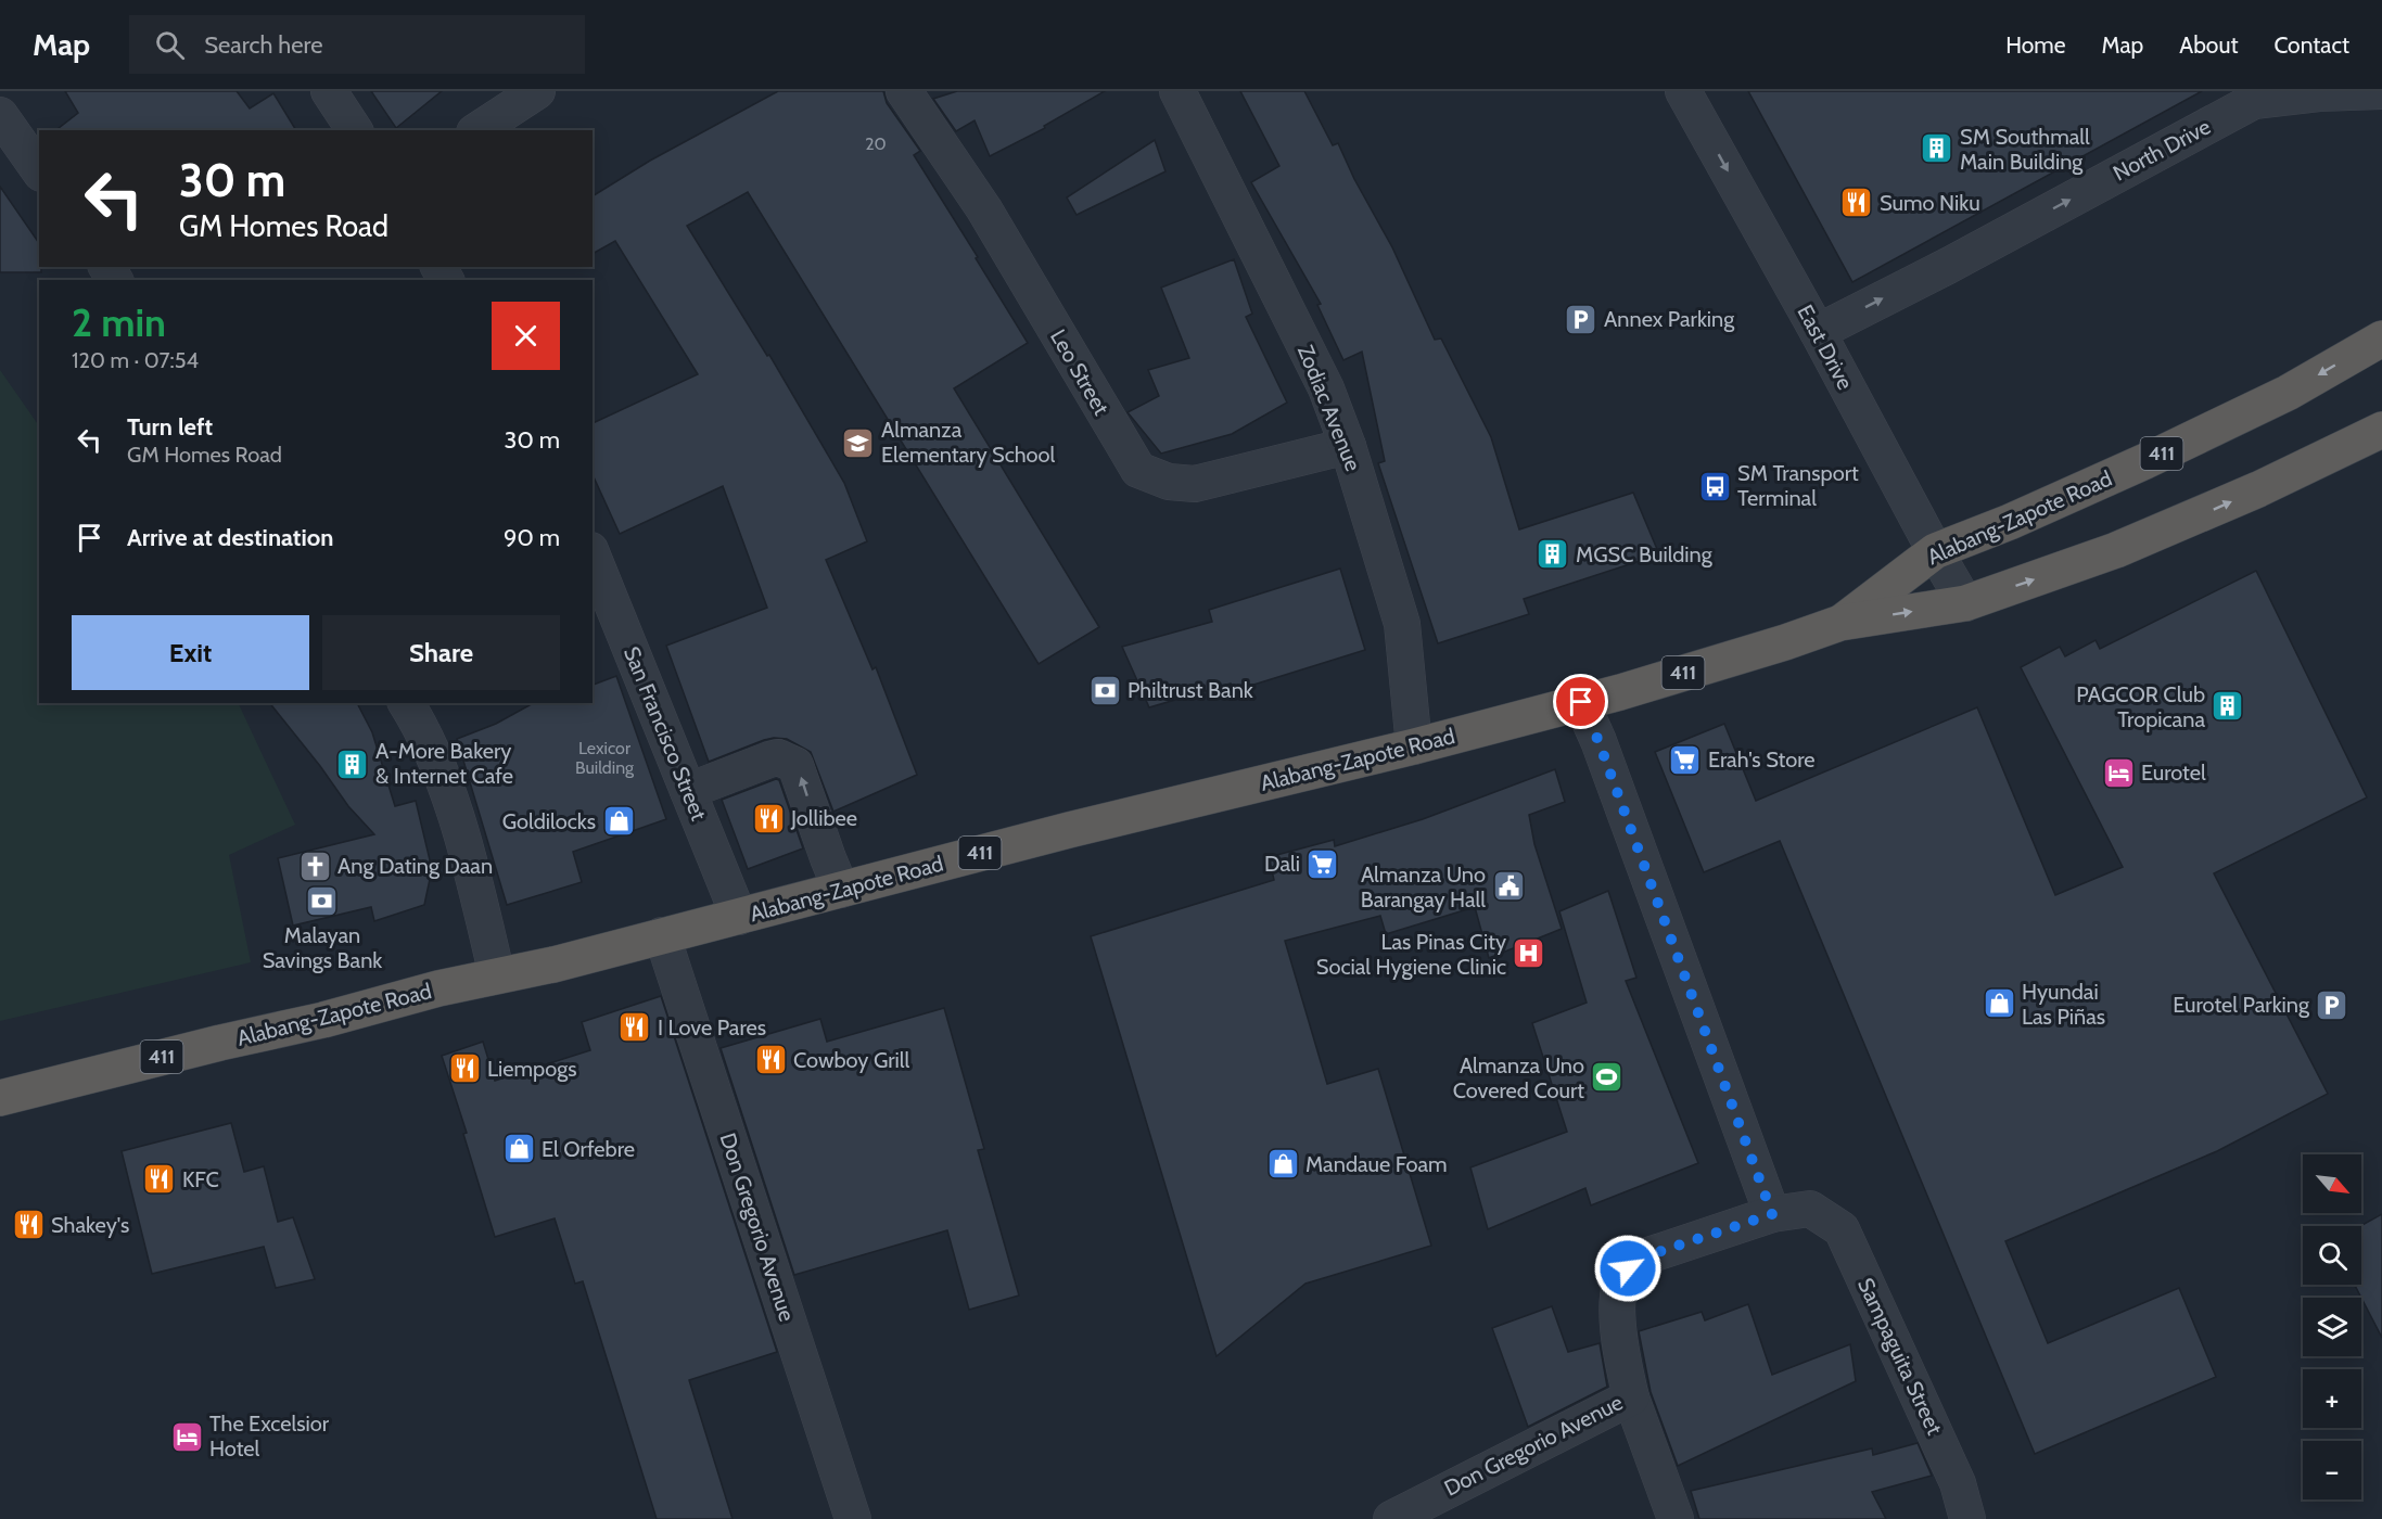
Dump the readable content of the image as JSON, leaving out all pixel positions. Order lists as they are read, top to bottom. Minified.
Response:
{"streets":{"highway":["411","Alabang-Zapote Road"],"street":["North Drive","East Drive","Leo Street","Zodiac Avenue","San Francisco Street","Don Gregorio Avenue","Sampaguita Street"]},"crossings":[["North Drive","East Drive"],["East Drive","Alabang-Zapote Road"],["Leo Street","Zodiac Avenue"],["Zodiac Avenue","Alabang-Zapote Road"],["Alabang-Zapote Road","San Francisco Street"],["Alabang-Zapote Road","Don Gregorio Avenue"],["Don Gregorio Avenue","Sampaguita Street"]],"one_way":["North Drive","East Drive"],"places":{"building":["SM Southmall Main Building","MGSC Building","PAGCOR Club Tropicana","A-More Bakery & Internet Cafe"],"restaurant":["Sumo Niku","Jollibee","I Love Pares","Cowboy Grill","Liempogs","KFC","Shakey's"],"parking":["Annex Parking","Eurotel Parking"],"school or university":["Almanza Elementary School"],"bus stop":["SM Transport Terminal"],"bank":["Philtrust Bank","Malayan Savings Bank"],"supermarket":["Erah's Store","Dali"],"hotel":["Eurotel","The Excelsior Hotel"],"shop":["Goldilocks","Hyundai Las Piñas","El Orfebre","Mandaue Foam"],"church":["Ang Dating Daan"],"public building":["Almanza Uno Barangay Hall"],"hospital":["Las Pinas City Social Hygiene Clinic"],"sports":["Almanza Uno Covered Court"]},"house_numbers":["20","Lexicor Building"],"north":"bottom right","page":{"header":"Map","search":"Search here","nav":["Home","Map","About","Contact"],"turn":["30 m","GM Homes Road"],"heading":["2 min","120 m · 07:54"],"list":[{"name":"Turn left","note":"GM Homes Road","value":"30 m"},{"name":"Arrive at destination","value":"90 m"}],"buttons":["Exit","Share"],"map_buttons":["+","−"]}}
